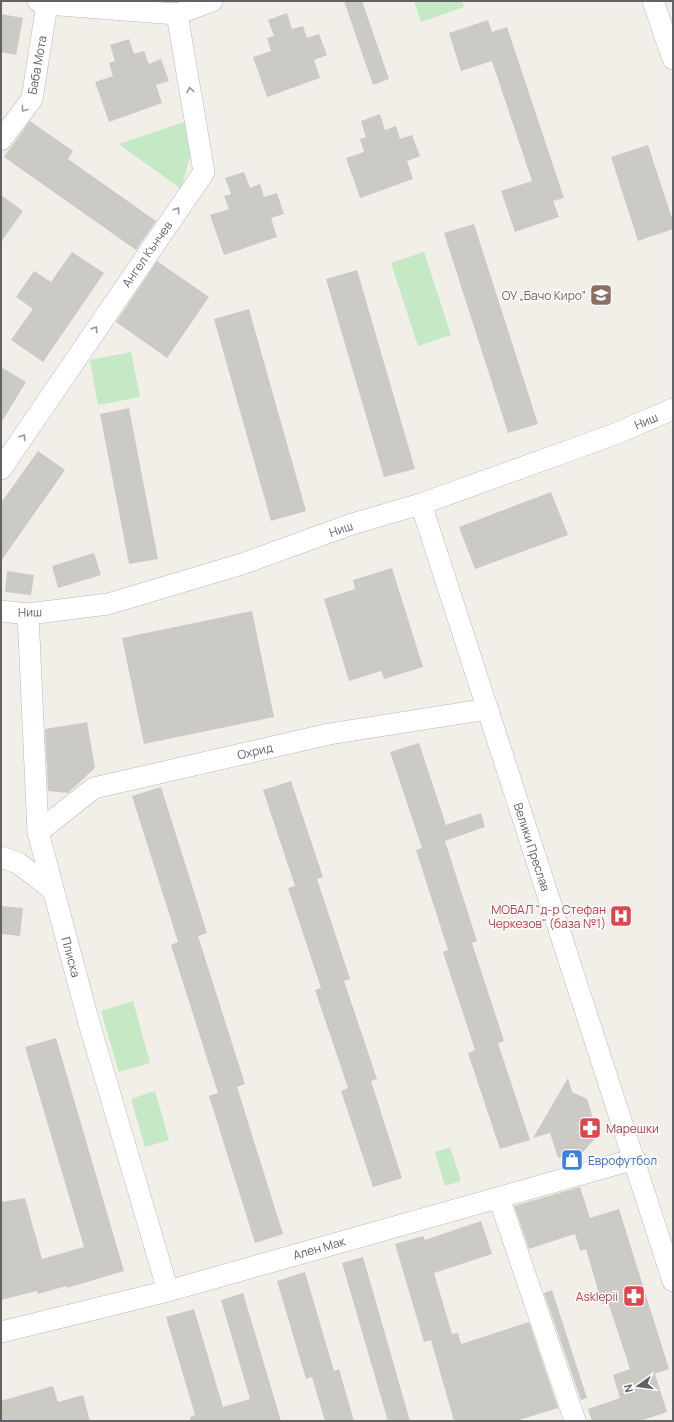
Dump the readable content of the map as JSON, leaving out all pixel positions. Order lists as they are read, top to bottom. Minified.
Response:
{"streets":{"street":["Баба Мота","Ангел Кънчев","Ниш","Охрид","Велики Преслав","Плиска","Ален Мак"]},"crossings":[["Ниш","Велики Преслав"],["Ниш","Плиска"],["Охрид","Велики Преслав"],["Охрид","Плиска"],["Велики Преслав","Ален Мак"],["Плиска","Ален Мак"]],"one_way":["Баба Мота","Ангел Кънчев"],"places":{"school or university":["ОУ „Бачо Киро”"],"hospital":["МОБАЛ \"д-р Стефан Черкезов\" (база №1)"],"pharmacy":["Марешки","Asklepii"],"shop":["Еврофутбол"]},"north":"left"}
